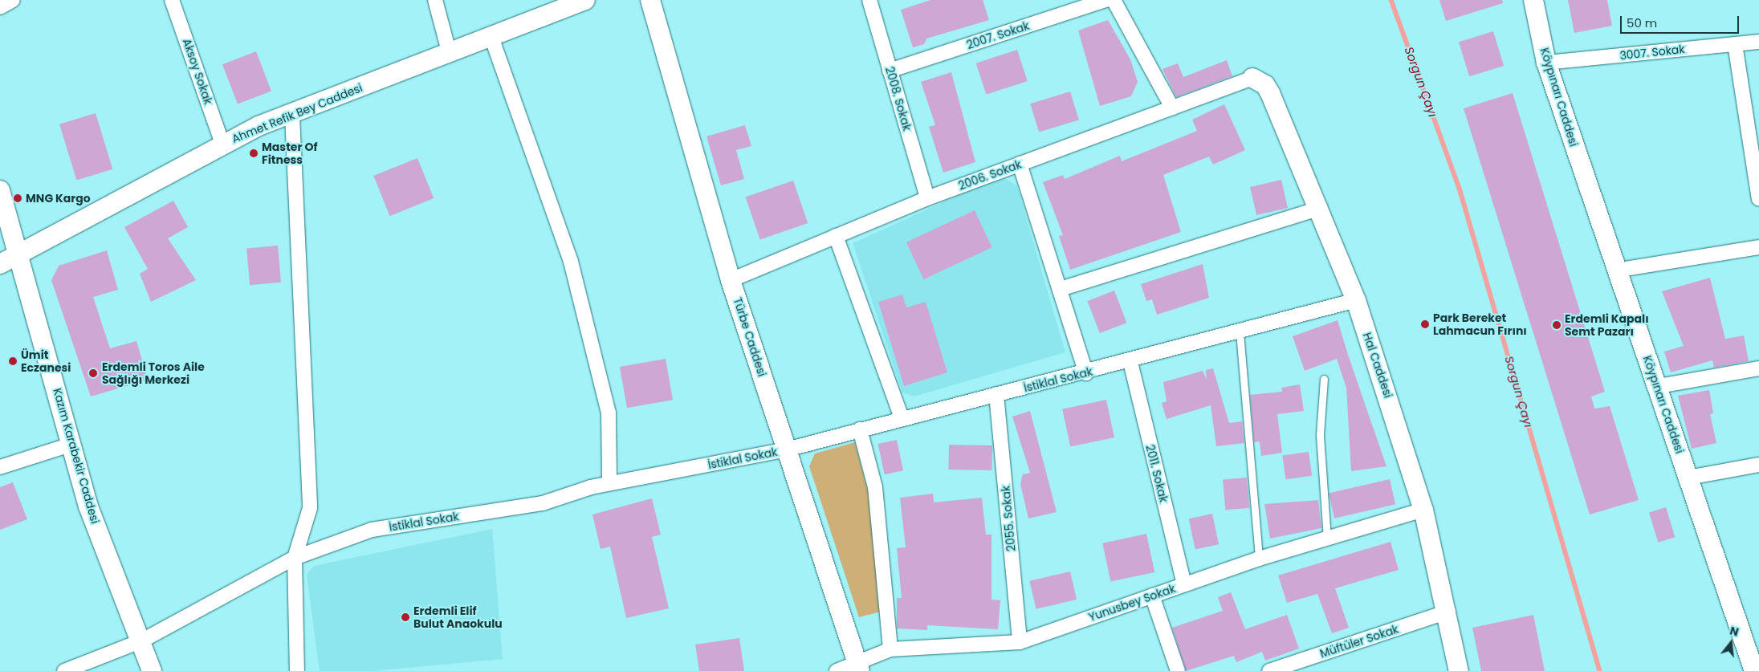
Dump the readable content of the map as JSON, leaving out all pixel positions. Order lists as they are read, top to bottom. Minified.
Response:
{"streets":{"street":["2007. Sokak","3007. Sokak","Aksoy Sokak","Köypınarı Caddesi","2008. Sokak","Ahmet Refik Bey Caddesi","2006. Sokak","Türbe Caddesi","Hal Caddesi","İstiklal Sokak","Kazım Karabekir Caddesi","2011. Sokak","2055. Sokak","Yunusbey Sokak","Müftüler Sokak"]},"crossings":[["2007. Sokak","2008. Sokak"],["3007. Sokak","Köypınarı Caddesi"],["Aksoy Sokak","Ahmet Refik Bey Caddesi"],["2008. Sokak","2006. Sokak"],["Ahmet Refik Bey Caddesi","Kazım Karabekir Caddesi"],["2006. Sokak","Türbe Caddesi"],["2006. Sokak","Hal Caddesi"],["Türbe Caddesi","İstiklal Sokak"],["Türbe Caddesi","Yunusbey Sokak"],["Hal Caddesi","İstiklal Sokak"],["Hal Caddesi","Yunusbey Sokak"],["Hal Caddesi","Müftüler Sokak"],["İstiklal Sokak","Kazım Karabekir Caddesi"],["İstiklal Sokak","2011. Sokak"],["İstiklal Sokak","2055. Sokak"],["2011. Sokak","Yunusbey Sokak"],["2055. Sokak","Yunusbey Sokak"]],"water":["Sorgun Çayı"],"places":["Master Of Fitness","MNG Kargo","Park Bereket Lahmacun Fırını","Erdemli Kapalı Semt Pazarı","Ümit Eczanesi","Erdemli Toros Aile Sağlığı Merkezi","Erdemli Elif Bulut Anaokulu"],"scale_bar":"50 m","north":"top"}
